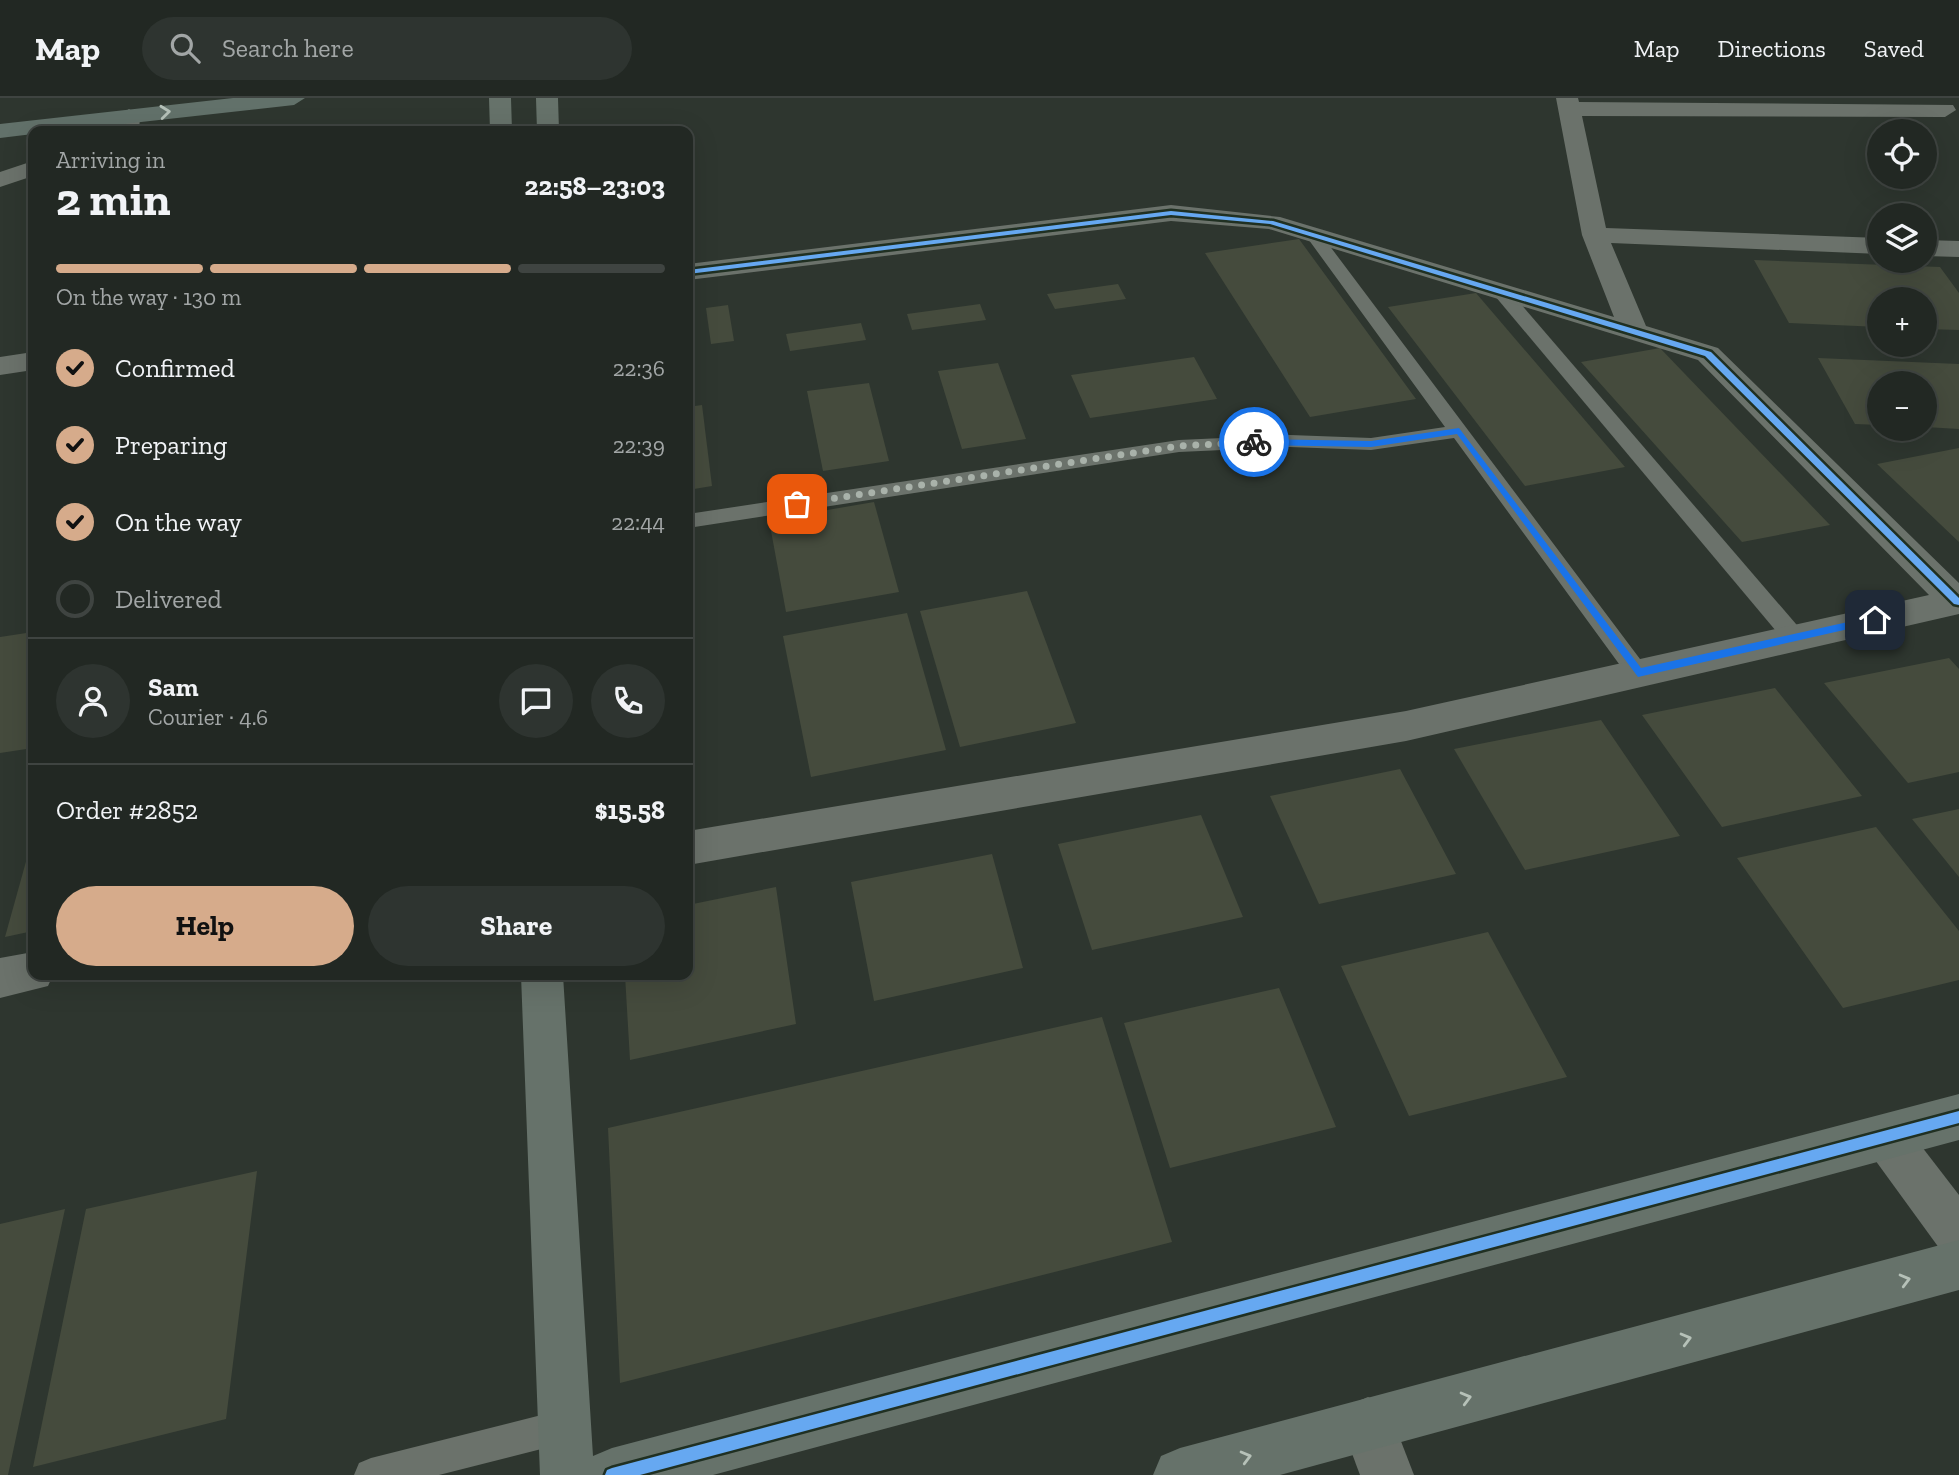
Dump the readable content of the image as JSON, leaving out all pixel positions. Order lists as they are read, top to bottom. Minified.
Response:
{"page":{"header":"Map","search":"Search here","nav":["Map","Directions","Saved"],"map_buttons":["+","−"],"heading":["2 min","Arriving in","22:58–23:03"],"panel":["Sam","Courier · 4.6","Order #2852","$15.58"],"bar":"On the way · 130 m","list":[["Confirmed","22:36"],["Preparing","22:39"],["On the way","22:44"],"Delivered"],"buttons":["Help","Share"]}}
